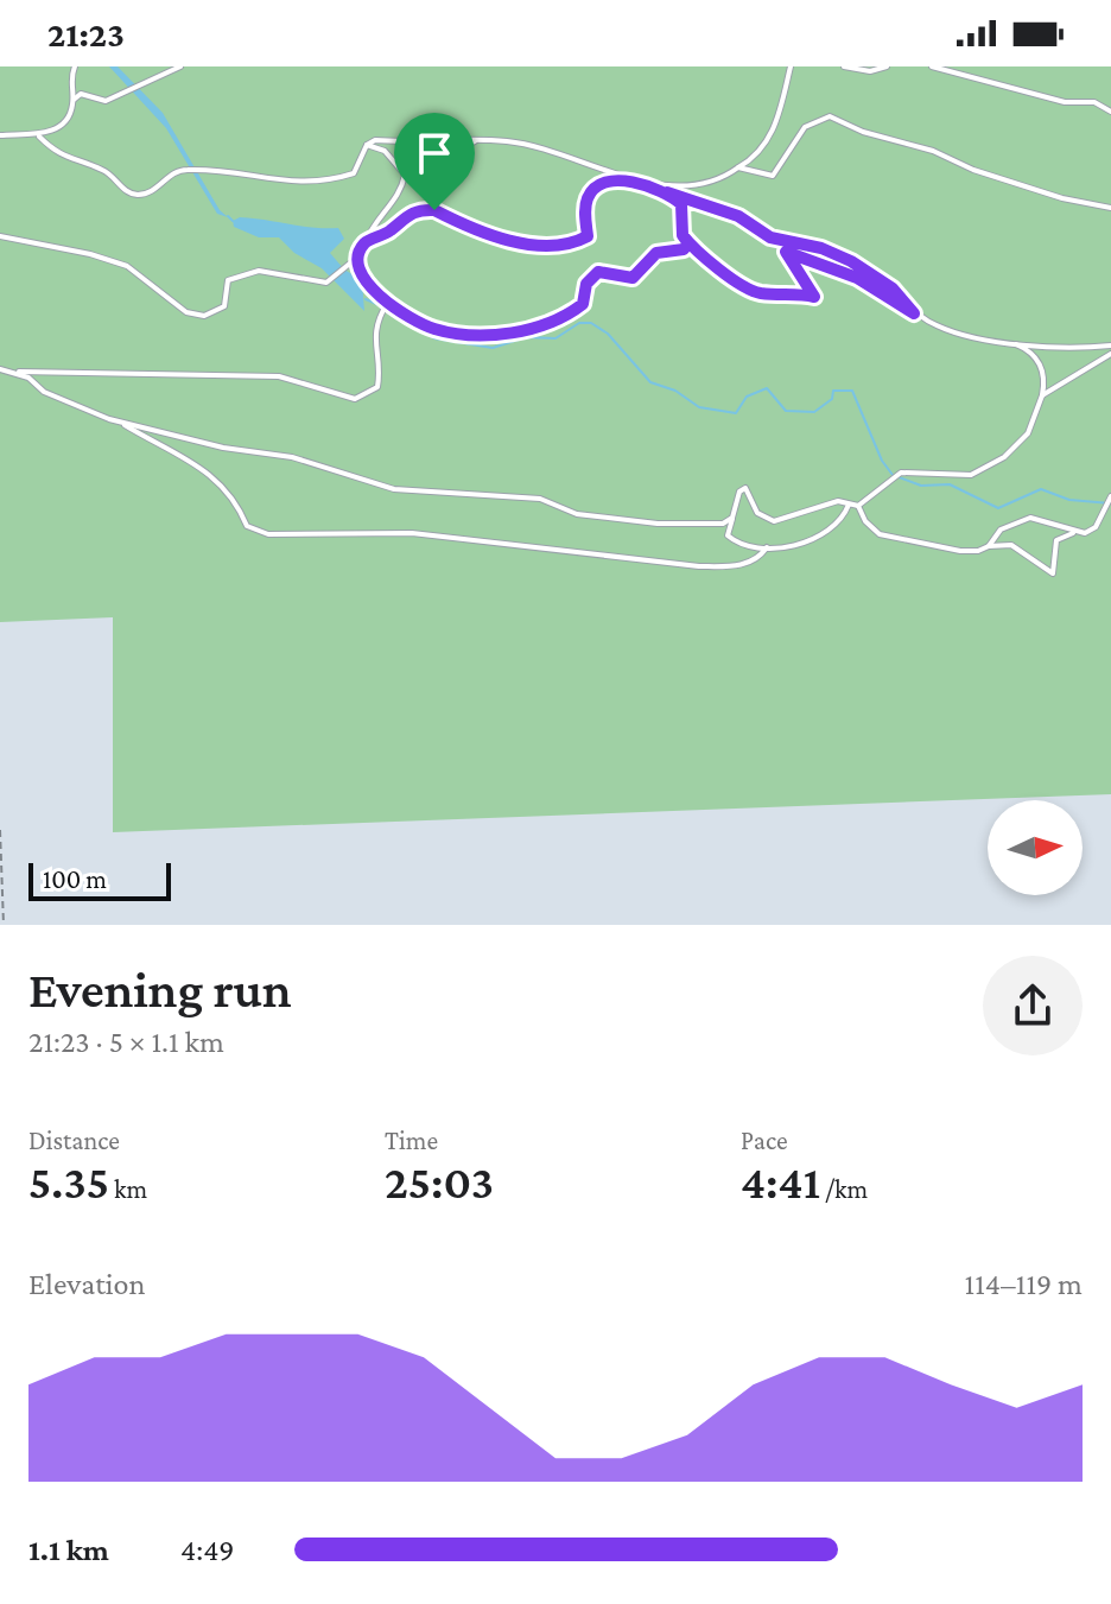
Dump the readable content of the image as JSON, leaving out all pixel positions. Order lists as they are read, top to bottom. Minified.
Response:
{"scale_bar":"100 m","north":"right","page":{"status":"21:23","scale":"100 m","heading":["Evening run","21:23 · 5 × 1.1 km"],"stats":[["Distance","5.35 km"],["Time","25:03"],["Pace","4:41 /km"]],"chart":["Elevation","114–119 m"],"list":[{"name":"1.1 km","note":"4:49"}]}}
